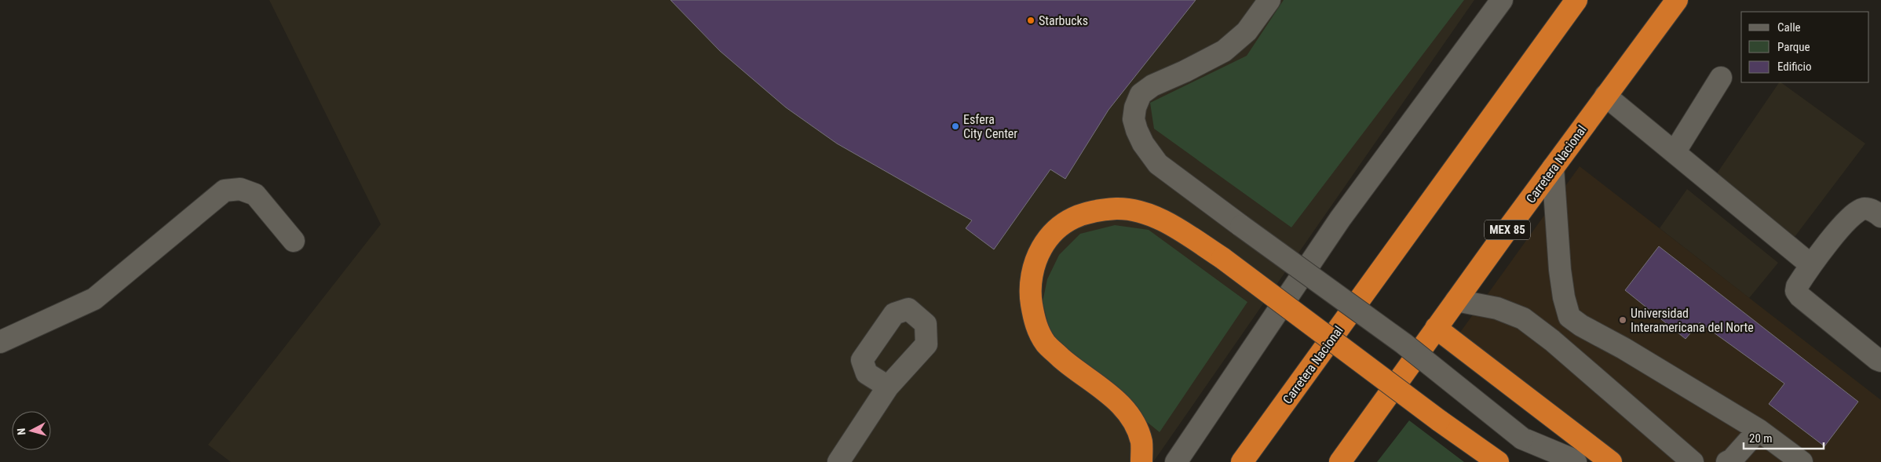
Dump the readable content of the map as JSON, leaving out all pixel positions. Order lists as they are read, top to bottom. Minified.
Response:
{"streets":{"highway":["Carretera Nacional","MEX 85"]},"places":["Starbucks","Esfera City Center","Universidad Interamericana del Norte"],"legend":["Calle","Parque","Edificio"],"scale_bar":"20 m","north":"left"}
